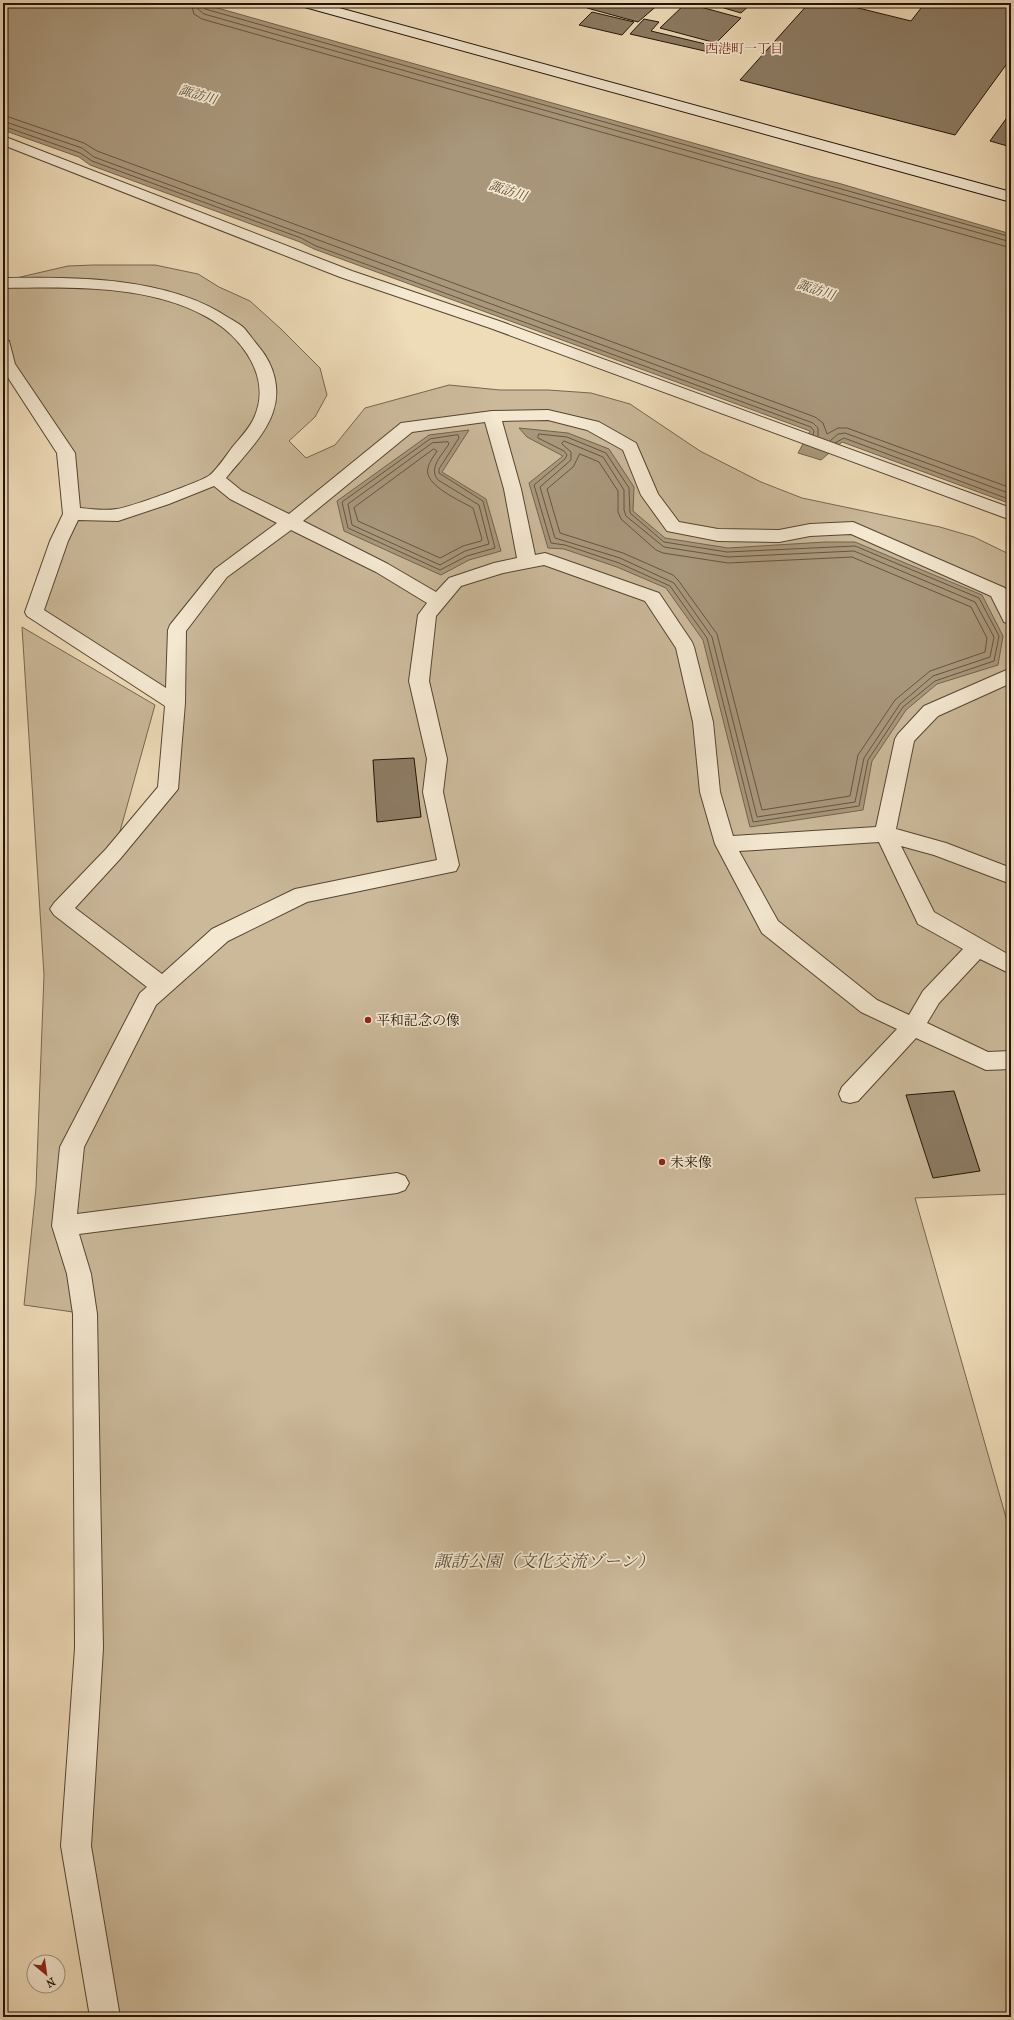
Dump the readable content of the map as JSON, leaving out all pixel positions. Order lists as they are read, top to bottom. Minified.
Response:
{"districts":["西港町一丁目"],"water":["諏訪川"],"parks":["諏訪公園（文化交流ゾーン）"],"places":["平和記念の像","未来像"],"north":"bottom right"}
